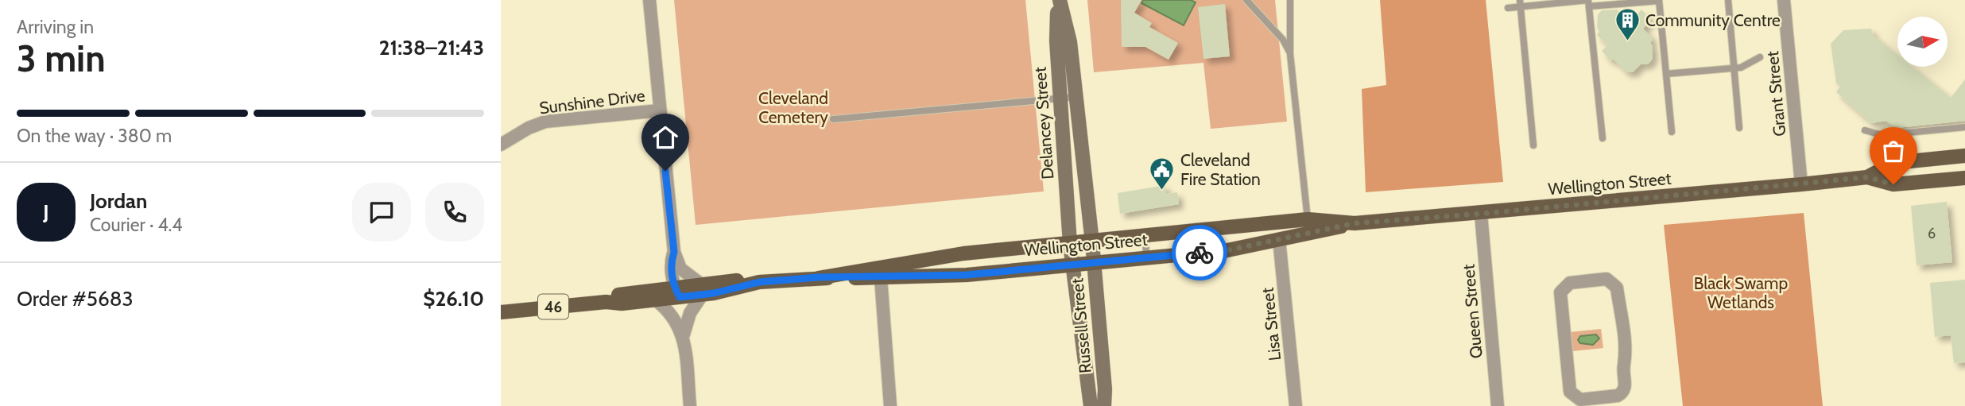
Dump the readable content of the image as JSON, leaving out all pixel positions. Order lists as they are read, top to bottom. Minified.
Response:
{"streets":{"main road":["Delancey Street","Wellington Street","46","Russell Street"],"street":["Grant Street","Sunshine Drive","Queen Street","Lisa Street"]},"crossings":[["Grant Street","Wellington Street"],["Delancey Street","Wellington Street"],["Delancey Street","Russell Street"],["Wellington Street","Queen Street"],["Wellington Street","Lisa Street"],["Wellington Street","Russell Street"]],"parks":["Cleveland Cemetery","Black Swamp Wetlands"],"places":{"building":["Community Centre"],"public building":["Cleveland Fire Station"]},"house_numbers":["6"],"north":"right","page":{"heading":["3 min","Arriving in","21:38–21:43"],"panel":["Jordan","Courier · 4.4","Order #5683","$26.10"],"bar":"On the way · 380 m","round":"J"}}
